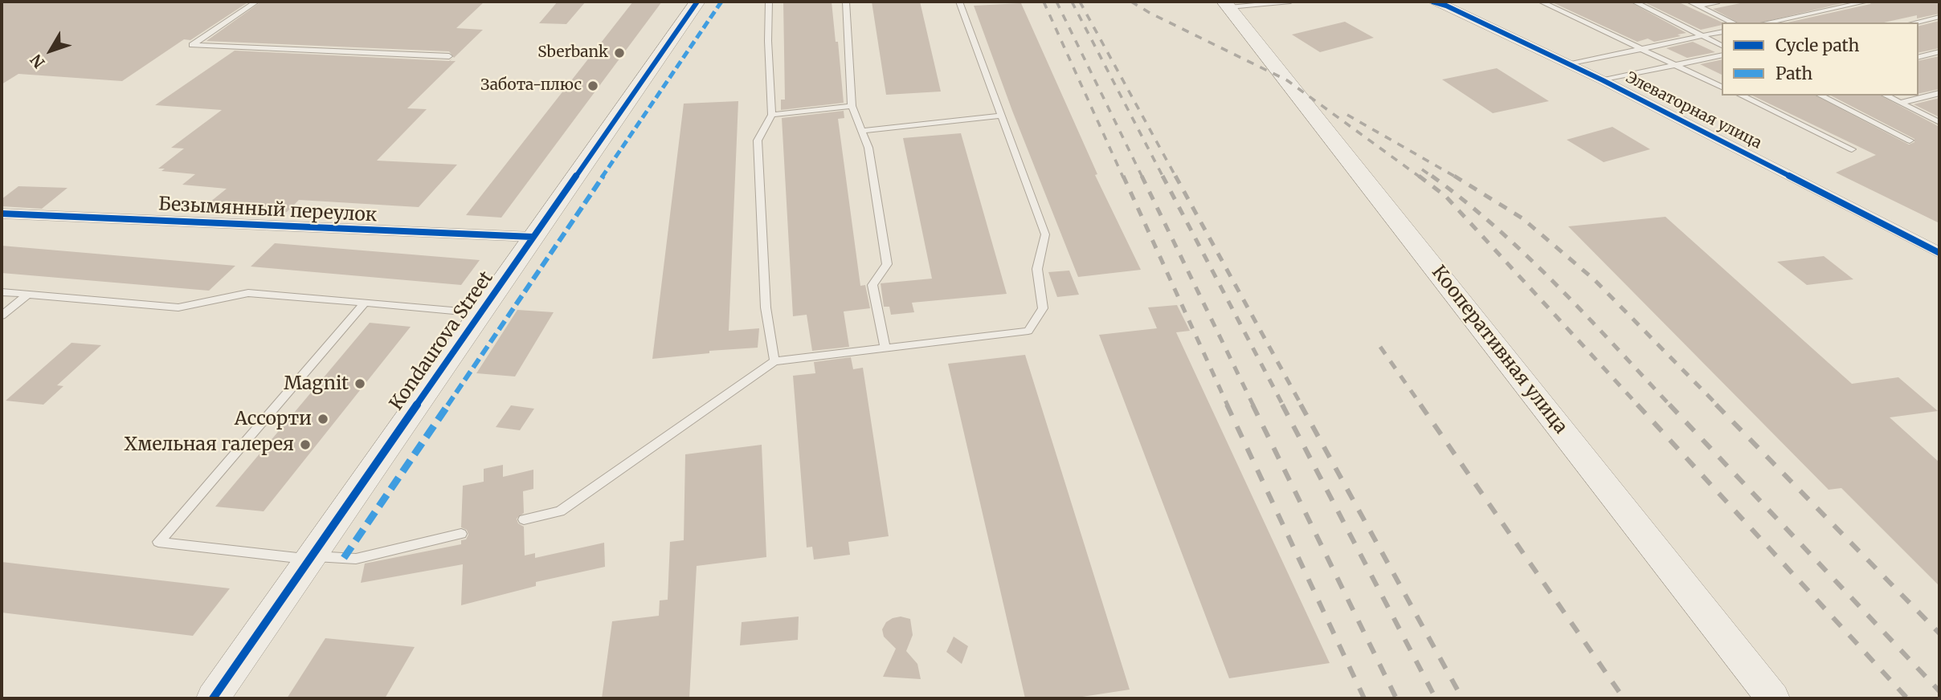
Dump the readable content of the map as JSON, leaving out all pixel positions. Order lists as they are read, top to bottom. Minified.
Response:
{"streets":{"street":["Элеваторная улица","Безымянный переулок","Kondaurova Street","Кооперативная улица"]},"crossings":[["Безымянный переулок","Kondaurova Street"]],"places":["Sberbank","Забота-плюс","Magnit","Ассорти","Хмельная галерея"],"legend":["Cycle path","Path"],"north":"bottom left"}
